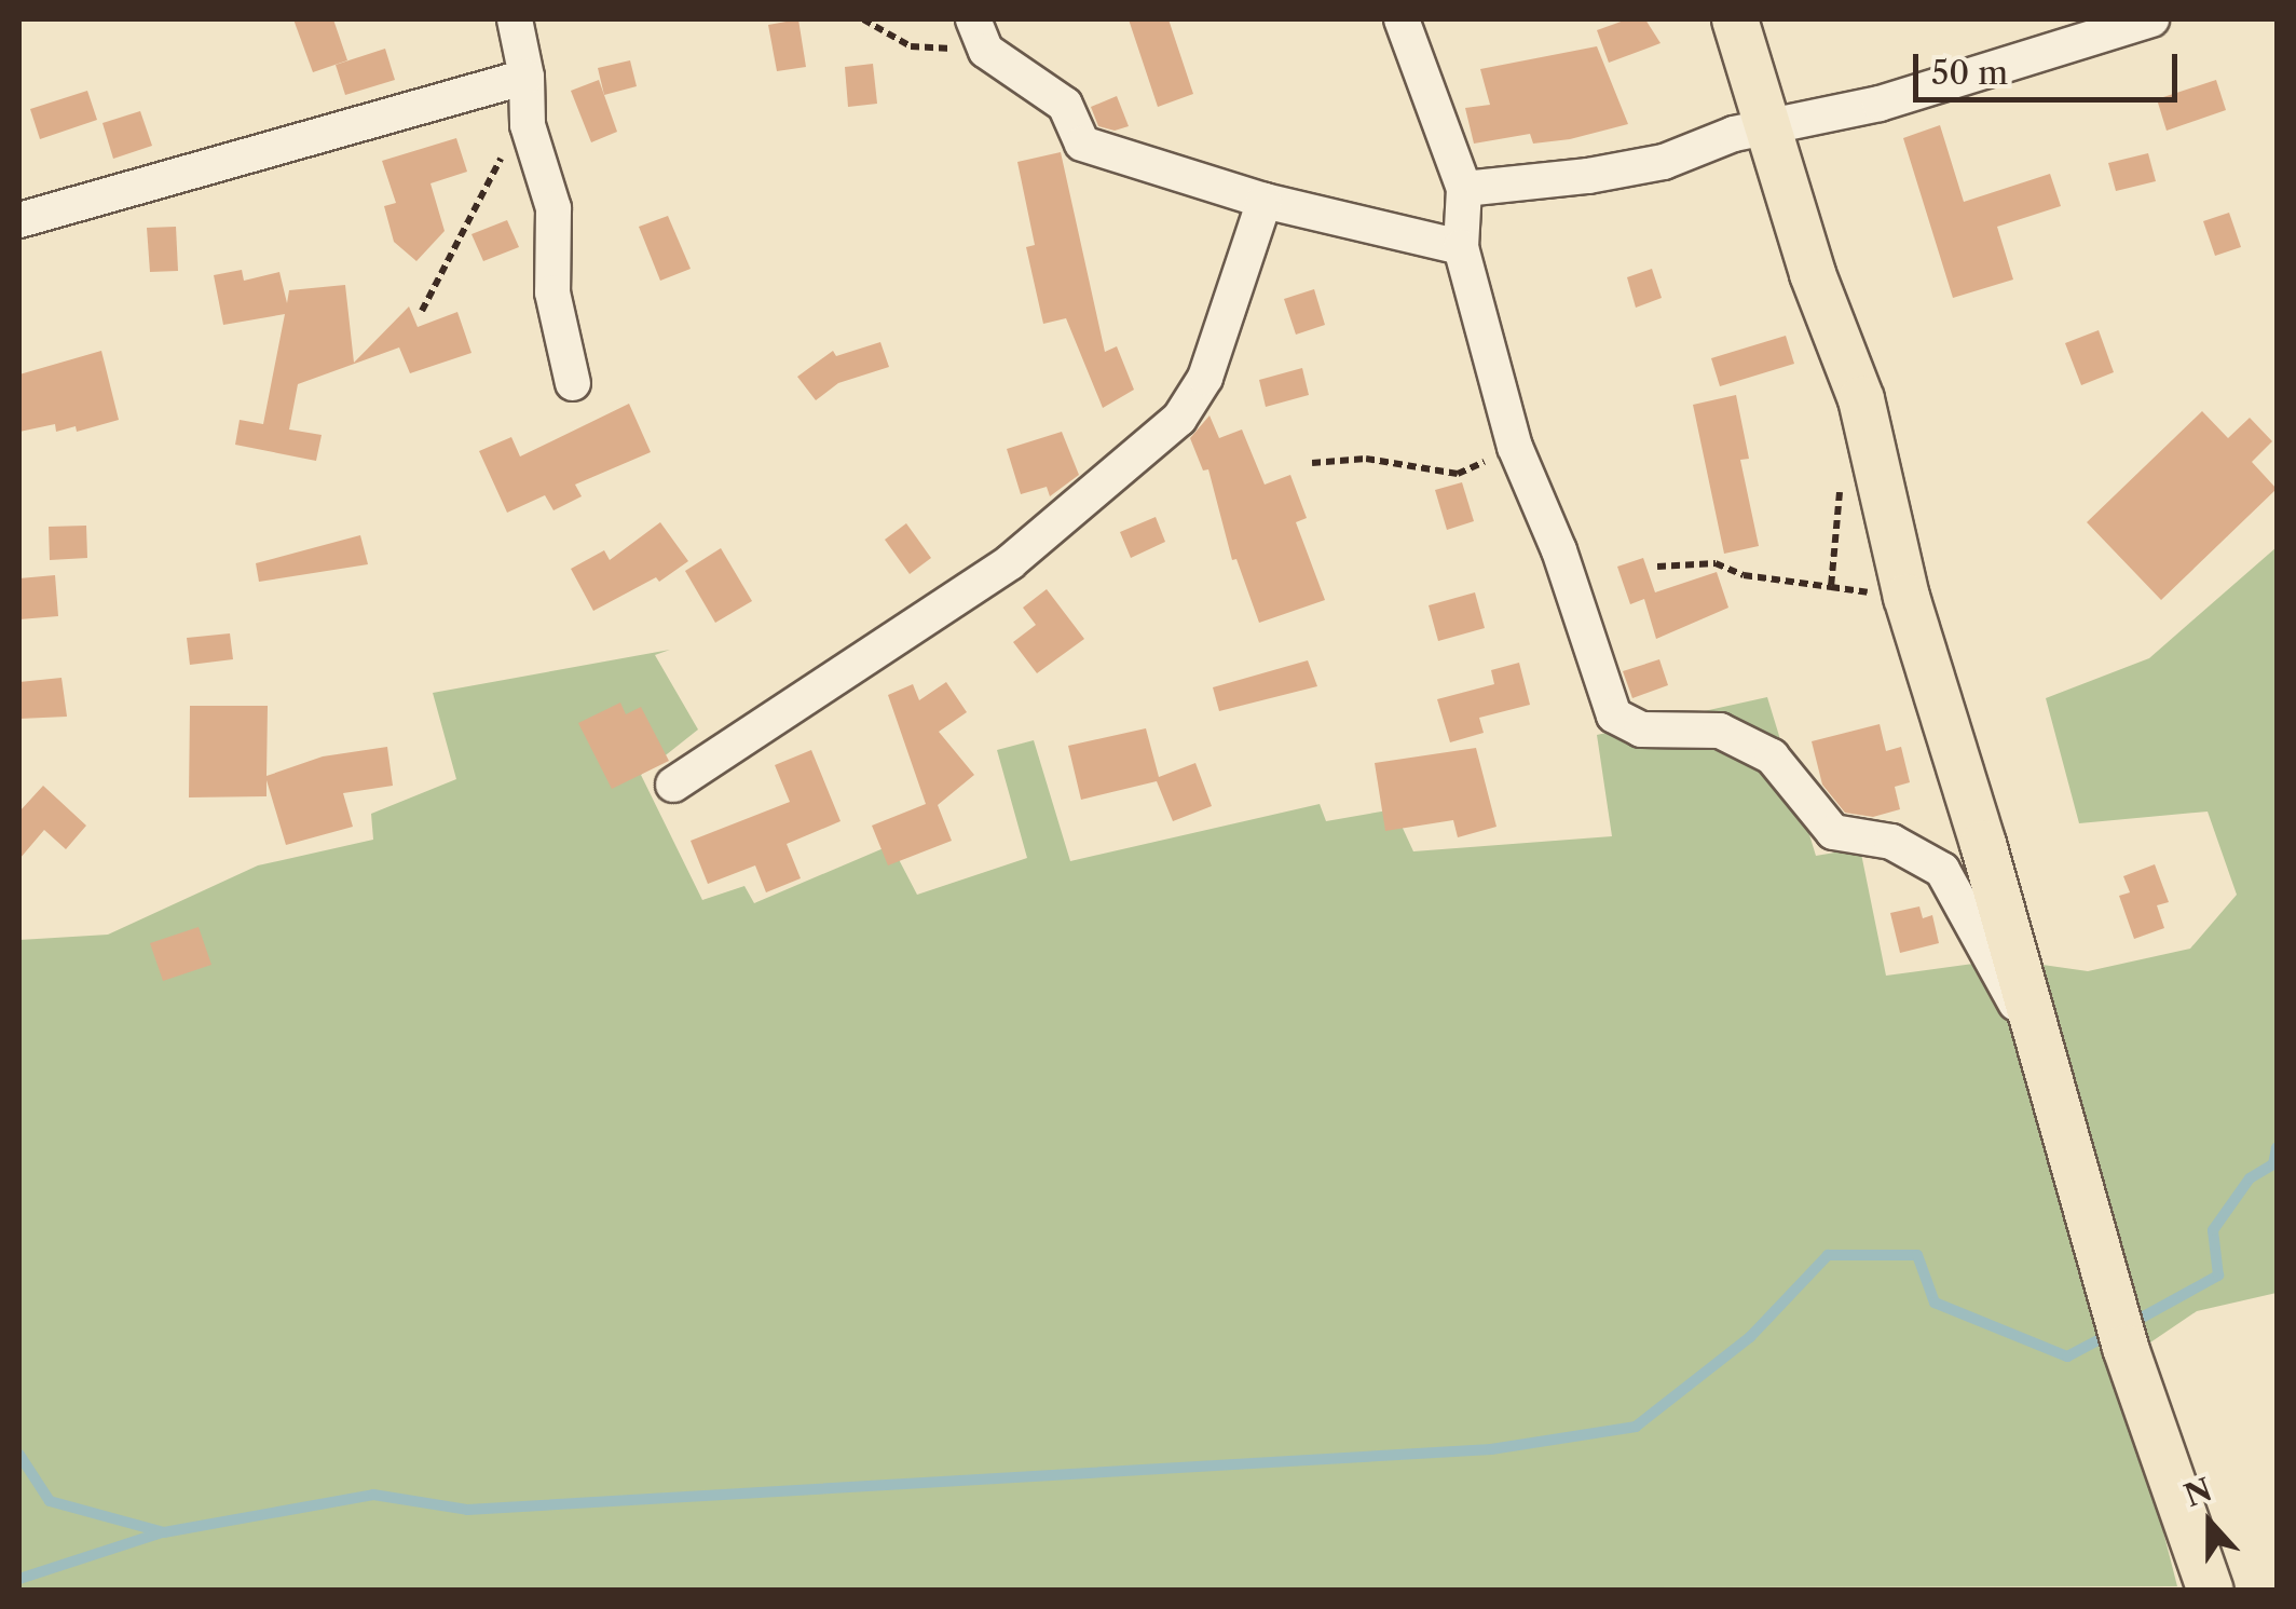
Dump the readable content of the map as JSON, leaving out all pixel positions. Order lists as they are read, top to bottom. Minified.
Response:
{"scale_bar":"50 m","north":"top"}
